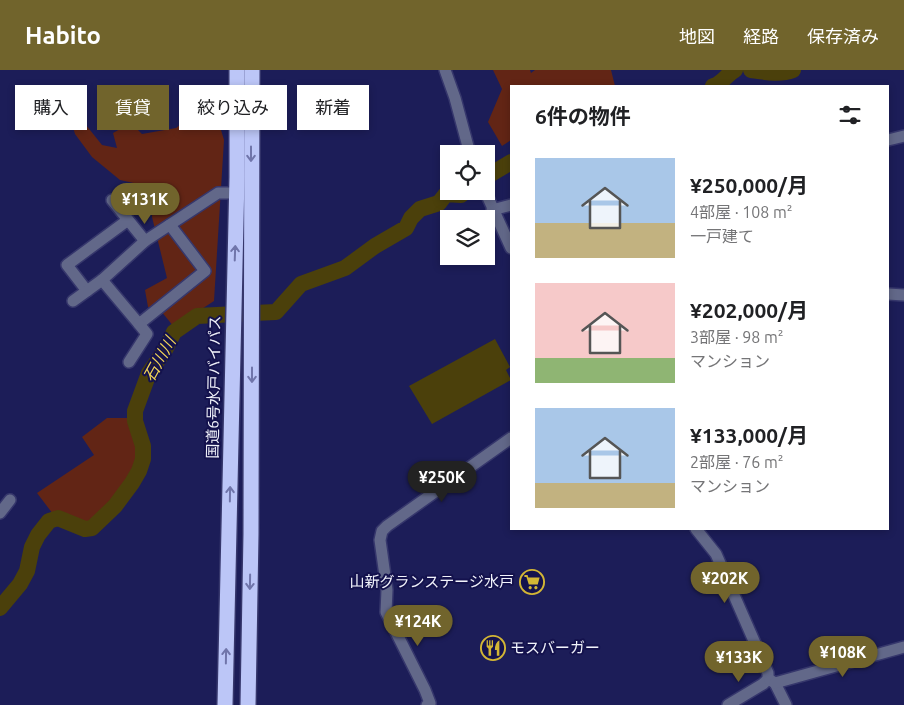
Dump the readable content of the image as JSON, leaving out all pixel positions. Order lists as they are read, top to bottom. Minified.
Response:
{"streets":{"highway":["国道6号水戸バイパス"]},"water":["石川川"],"places":{"supermarket":["山新グランステージ水戸"],"restaurant":["モスバーガー"]},"page":{"header":"Habito","nav":["地図","経路","保存済み"],"chip":["購入","賃貸","絞り込み","新着"],"heading":"6件の物件","list":[{"name":"¥250,000/月","note":"4部屋 · 108 m² · 一戸建て"},{"name":"¥202,000/月","note":"3部屋 · 98 m² · マンション"},{"name":"¥133,000/月","note":"2部屋 · 76 m² · マンション"}],"price":["¥131K","¥250K","¥202K","¥124K","¥108K","¥133K"]}}
